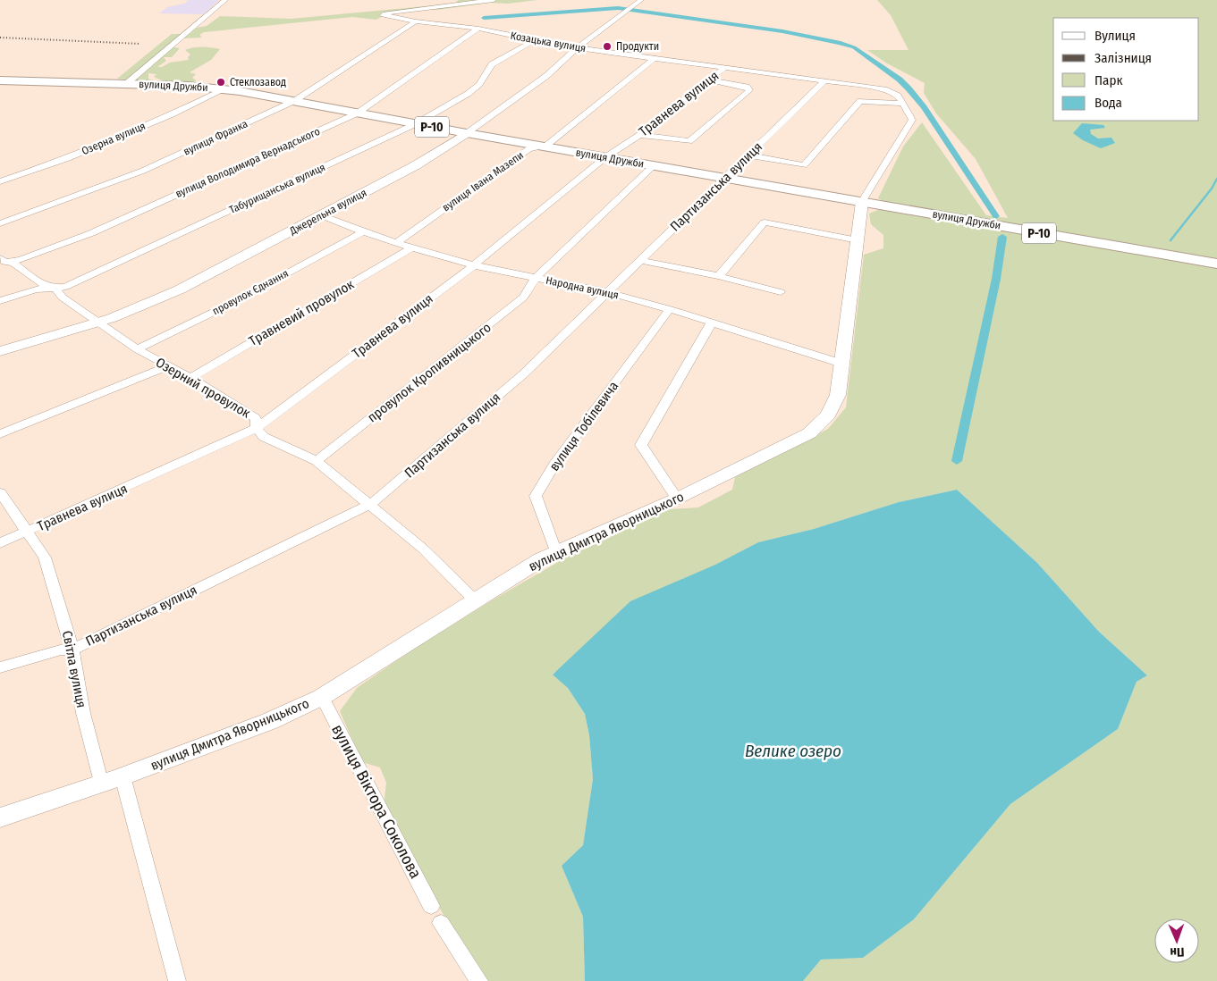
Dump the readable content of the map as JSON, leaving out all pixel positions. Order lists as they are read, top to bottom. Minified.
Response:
{"streets":{"main road":["вулиця Дружби","Р-10","Джерельна вулиця","вулиця Дмитра Яворницького"],"street":["Козацька вулиця","Травнева вулиця","вулиця Франка","Озерна вулиця","вулиця Володимира Вернадського","вулиця Івана Мазепи","Партизанська вулиця","Табурищанська вулиця","Народна вулиця","провулок Єднання","Травневий провулок","провулок Кропивницького","Озерний провулок","вулиця Тобілевича","Світла вулиця","вулиця Віктора Соколова"]},"crossings":[["Козацька вулиця","Травнева вулиця"],["Козацька вулиця","вулиця Франка"],["Козацька вулиця","вулиця Володимира Вернадського"],["Козацька вулиця","вулиця Івана Мазепи"],["Козацька вулиця","Партизанська вулиця"],["Козацька вулиця","Табурищанська вулиця"],["Козацька вулиця","Джерельна вулиця"],["Козацька вулиця","вулиця Дмитра Яворницького"],["вулиця Дружби","Травнева вулиця"],["вулиця Дружби","вулиця Франка"],["вулиця Дружби","Озерна вулиця"],["вулиця Дружби","вулиця Володимира Вернадського"],["вулиця Дружби","вулиця Івана Мазепи"],["вулиця Дружби","Партизанська вулиця"],["вулиця Дружби","Табурищанська вулиця"],["вулиця Дружби","Джерельна вулиця"],["вулиця Дружби","провулок Кропивницького"],["вулиця Дружби","вулиця Дмитра Яворницького"],["Травнева вулиця","Народна вулиця"],["Травнева вулиця","Озерний провулок"],["Травнева вулиця","Світла вулиця"],["вулиця Володимира Вернадського","Озерний провулок"],["вулиця Івана Мазепи","Народна вулиця"],["Партизанська вулиця","Народна вулиця"],["Партизанська вулиця","Озерний провулок"],["Партизанська вулиця","Світла вулиця"],["Табурищанська вулиця","Озерний провулок"],["Джерельна вулиця","Народна вулиця"],["Джерельна вулиця","Озерний провулок"],["Народна вулиця","провулок Єднання"],["Народна вулиця","Травневий провулок"],["Народна вулиця","провулок Кропивницького"],["Народна вулиця","вулиця Тобілевича"],["Народна вулиця","вулиця Дмитра Яворницького"],["провулок Єднання","Озерний провулок"],["Травневий провулок","Озерний провулок"],["провулок Кропивницького","Озерний провулок"],["Озерний провулок","вулиця Дмитра Яворницького"],["вулиця Тобілевича","вулиця Дмитра Яворницького"],["вулиця Дмитра Яворницького","Світла вулиця"],["вулиця Дмитра Яворницького","вулиця Віктора Соколова"]],"water":["Велике озеро"],"places":["Продукти","Стеклозавод"],"legend":["Вулиця","Залізниця","Парк","Вода"],"north":"bottom"}
